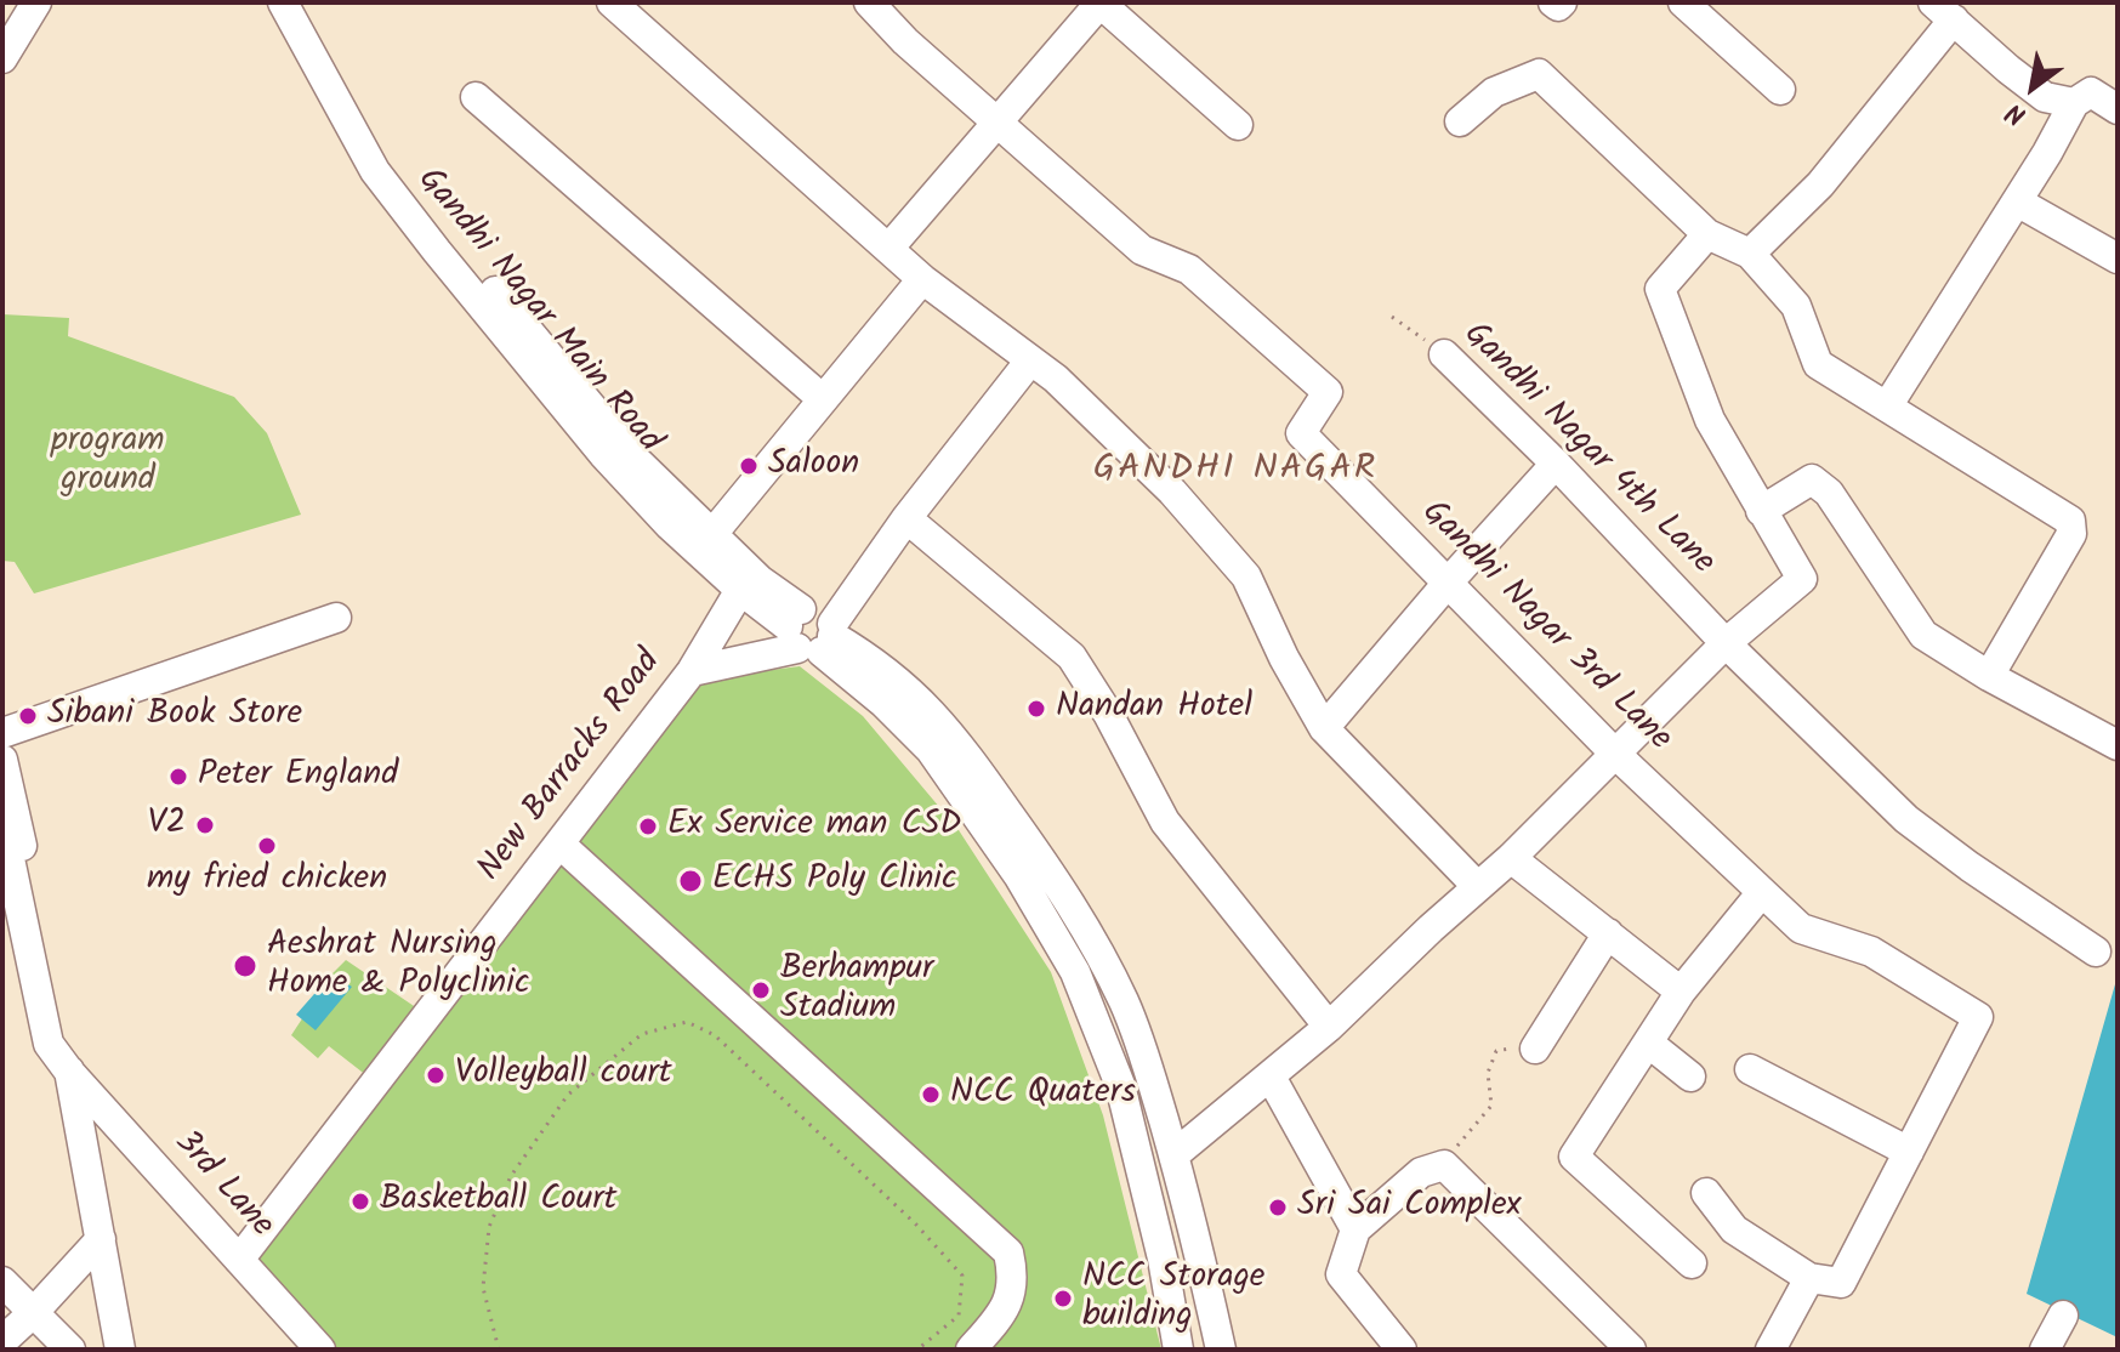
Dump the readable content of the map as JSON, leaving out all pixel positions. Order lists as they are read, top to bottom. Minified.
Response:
{"streets":{"street":["Gandhi Nagar Main Road","Gandhi Nagar 4th Lane","Gandhi Nagar 3rd Lane","New Barracks Road","3rd Lane"]},"crossings":[["Gandhi Nagar Main Road","New Barracks Road"],["New Barracks Road","3rd Lane"]],"districts":["GANDHI NAGAR"],"parks":["program ground"],"places":["Saloon","Nandan Hotel","Sibani Book Store","Peter England","V2","Ex Service man CSD","my fried chicken","ECHS Poly Clinic","Aeshrat Nursing Home & Polyclinic","Berhampur Stadium","Volleyball court","NCC Quaters","Basketball Court","Sri Sai Complex","NCC Storage building"],"north":"bottom left"}
